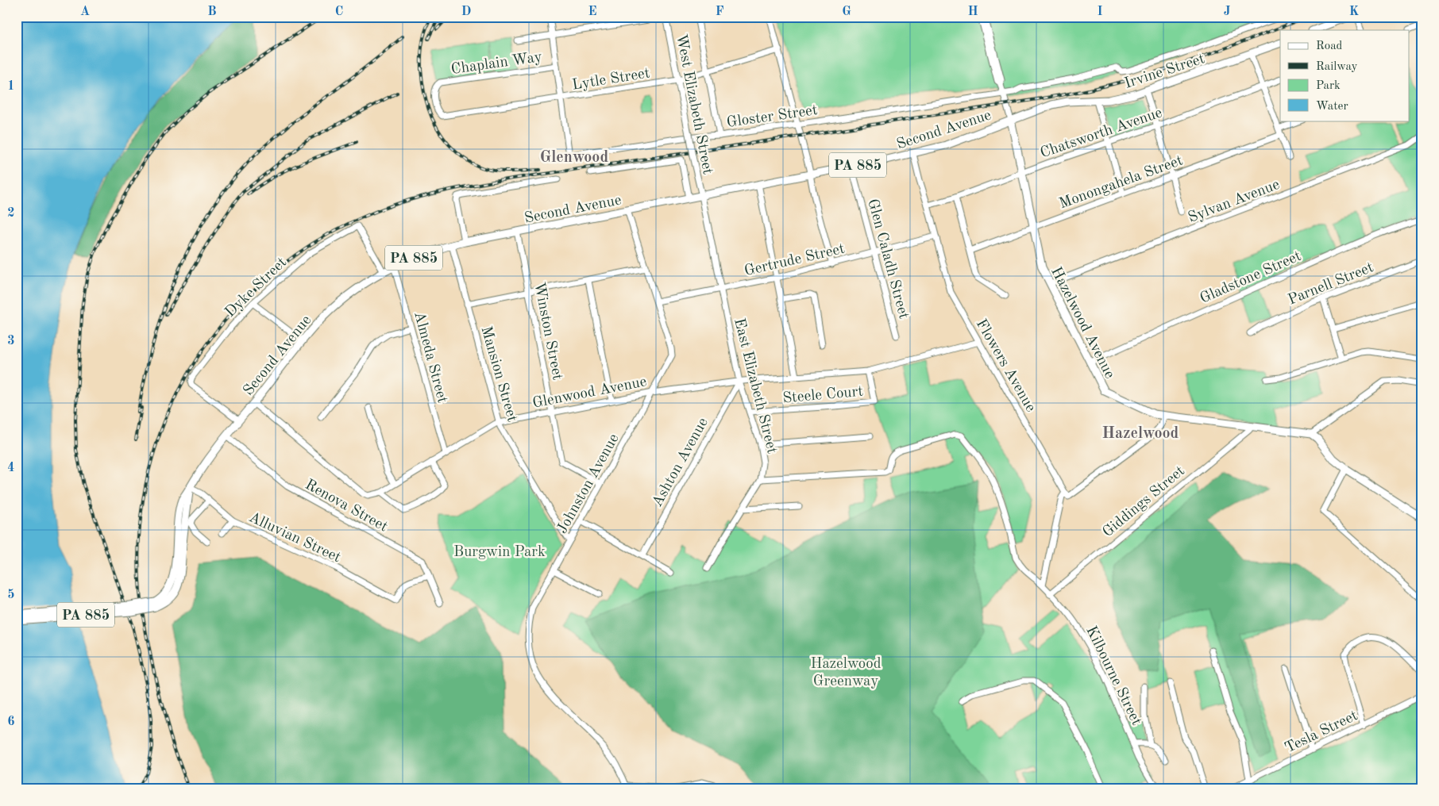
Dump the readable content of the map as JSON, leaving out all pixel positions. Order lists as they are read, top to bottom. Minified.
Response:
{"streets":{"main road":["Irvine Street","Second Avenue","PA 885","Hazelwood Avenue"],"street":["Chaplain Way","Lytle Street","West Elizabeth Street","Gloster Street","Chatsworth Avenue","Monongahela Street","Sylvan Avenue","Gertrude Street","Glen Caladh Street","Gladstone Street","Parnell Street","Dyke Street","Winston Street","Almeda Street","Flowers Avenue","Mansion Street","East Elizabeth Street","Glenwood Avenue","Steele Court","Ashton Avenue","Johnston Avenue","Giddings Street","Renova Street","Alluvian Street","Kilbourne Street","Tesla Street"]},"crossings":[["Chaplain Way","Lytle Street"],["Irvine Street","Second Avenue"],["Lytle Street","West Elizabeth Street"],["West Elizabeth Street","Second Avenue"],["West Elizabeth Street","East Elizabeth Street"],["Gloster Street","Second Avenue"],["Gloster Street","Hazelwood Avenue"],["Second Avenue","PA 885"],["Second Avenue","Glen Caladh Street"],["Second Avenue","Dyke Street"],["Second Avenue","Hazelwood Avenue"],["Second Avenue","Winston Street"],["Second Avenue","Almeda Street"],["Second Avenue","Flowers Avenue"],["Second Avenue","Mansion Street"],["Second Avenue","East Elizabeth Street"],["Second Avenue","Johnston Avenue"],["Second Avenue","Renova Street"],["Second Avenue","Alluvian Street"],["Chatsworth Avenue","Hazelwood Avenue"],["Chatsworth Avenue","Flowers Avenue"],["Monongahela Street","Hazelwood Avenue"],["Sylvan Avenue","Hazelwood Avenue"],["Gertrude Street","Glen Caladh Street"],["Gertrude Street","Flowers Avenue"],["Gertrude Street","East Elizabeth Street"],["Gertrude Street","Johnston Avenue"],["Gladstone Street","Hazelwood Avenue"],["Hazelwood Avenue","Giddings Street"],["Winston Street","Glenwood Avenue"],["Winston Street","Johnston Avenue"],["Almeda Street","Glenwood Avenue"],["Flowers Avenue","Glenwood Avenue"],["Mansion Street","Glenwood Avenue"],["Mansion Street","Johnston Avenue"],["East Elizabeth Street","Glenwood Avenue"],["East Elizabeth Street","Steele Court"],["East Elizabeth Street","Ashton Avenue"],["East Elizabeth Street","Kilbourne Street"],["Glenwood Avenue","Steele Court"],["Glenwood Avenue","Ashton Avenue"],["Glenwood Avenue","Johnston Avenue"],["Giddings Street","Kilbourne Street"],["Renova Street","Alluvian Street"]],"districts":["Glenwood","Hazelwood"],"parks":["Burgwin Park","Hazelwood Greenway"],"legend":["Road","Railway","Park","Water"],"grid":{"columns":["A","B","C","D","E","F","G","H","I","J","K"],"rows":["1","2","3","4","5","6"]}}
